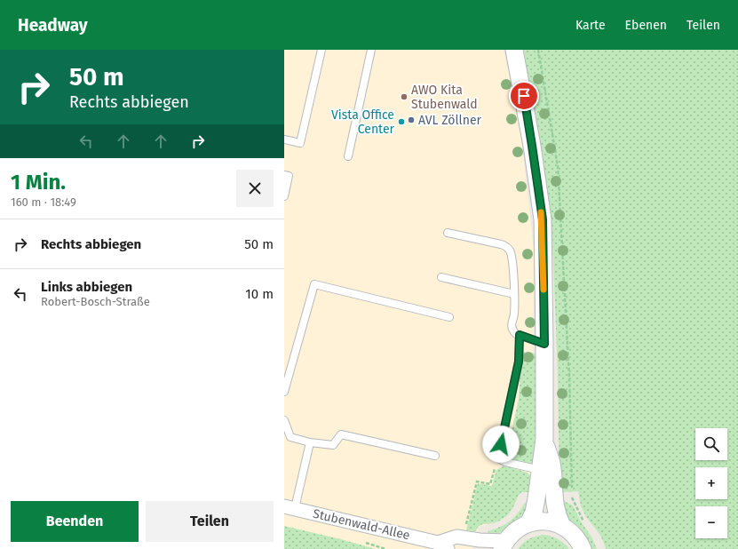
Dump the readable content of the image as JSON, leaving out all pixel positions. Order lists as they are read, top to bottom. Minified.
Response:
{"streets":{"street":["Stubenwald-Allee"]},"places":["AWO Kita Stubenwald","AVL Zöllner","Vista Office Center"],"page":{"header":"Headway","nav":["Karte","Ebenen","Teilen"],"turn":["50 m","Rechts abbiegen"],"heading":["1 Min.","160 m · 18:49"],"list":[{"name":"Rechts abbiegen","value":"50 m"},{"name":"Links abbiegen","note":"Robert-Bosch-Straße","value":"10 m"}],"map_buttons":["+","−"],"buttons":["Beenden","Teilen"]}}
